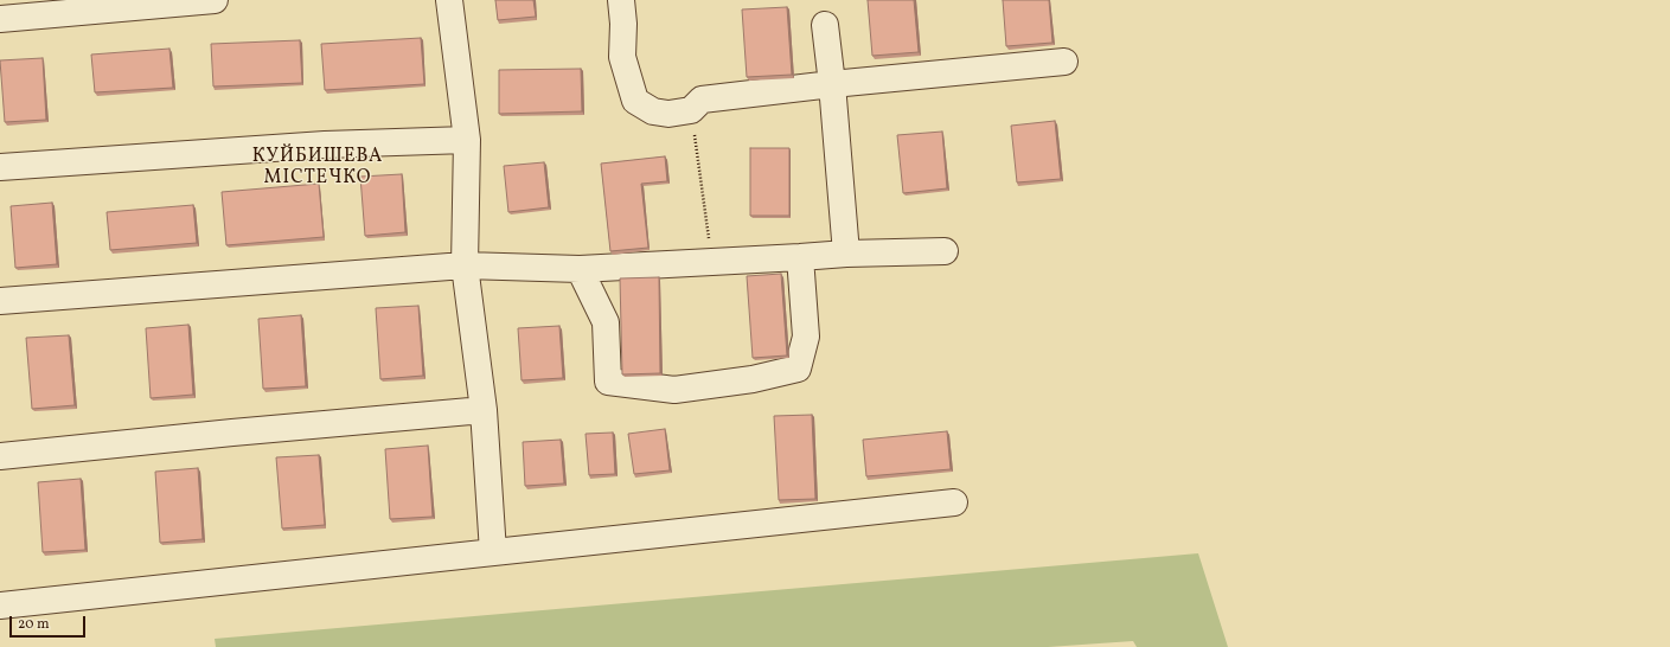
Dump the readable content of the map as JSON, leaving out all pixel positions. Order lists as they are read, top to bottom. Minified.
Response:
{"districts":["КУЙБИШЕВА МІСТЕЧКО"],"scale_bar":"20 m"}
